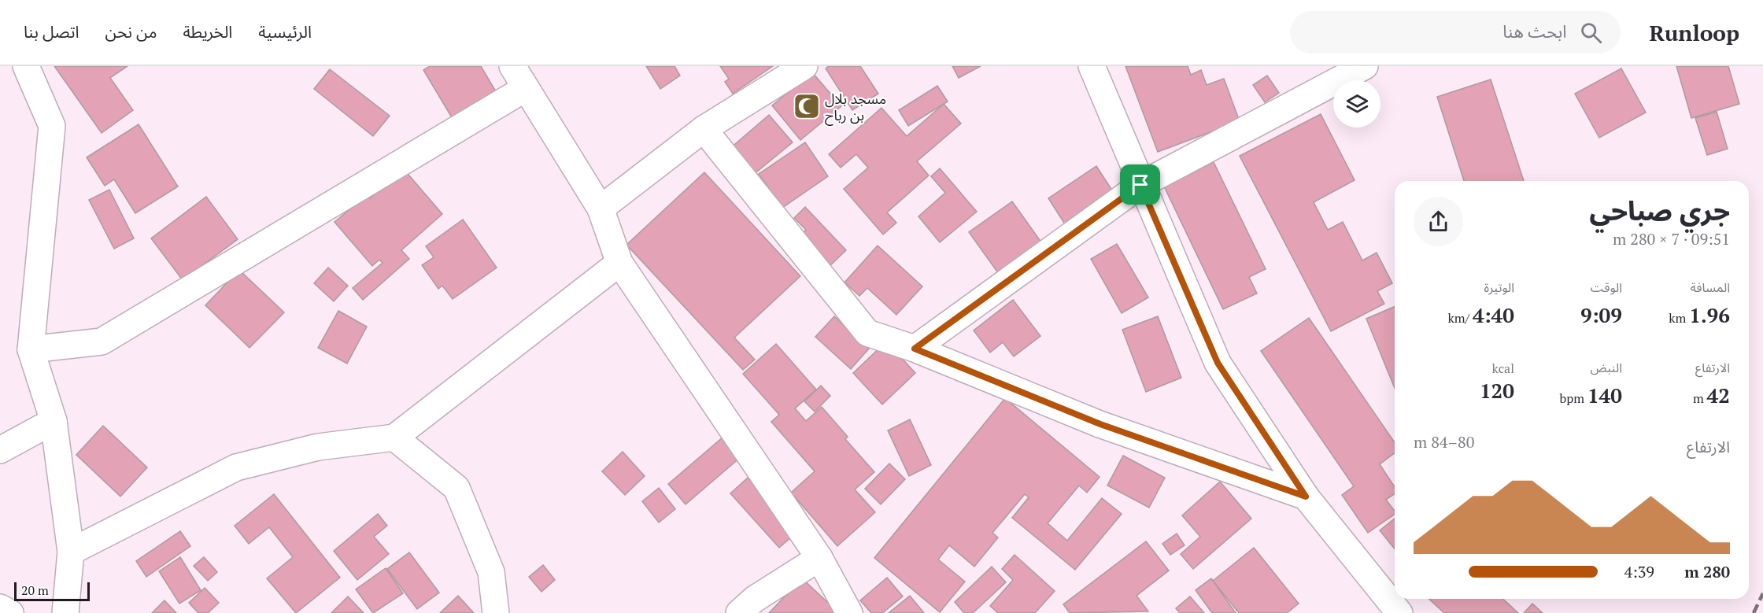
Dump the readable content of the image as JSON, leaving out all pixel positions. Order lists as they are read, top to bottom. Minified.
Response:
{"places":{"mosque":["مسجد بلال بن رباح"]},"scale_bar":"20 m","page":{"header":"Runloop","search":"ابحث هنا","nav":["الرئيسية","الخريطة","من نحن","اتصل بنا"],"heading":["جري صباحي","09:51 · 7 × 280 m"],"stats":[["المسافة","1.96 km"],["الوقت","9:09"],["الوتيرة","4:40 /km"],["الارتفاع","42 m"],["النبض","140 bpm"],["kcal","120"]],"chart":["الارتفاع","80–84 m"],"list":[{"name":"280 m","note":"4:39"}],"scale":"20 m"}}
